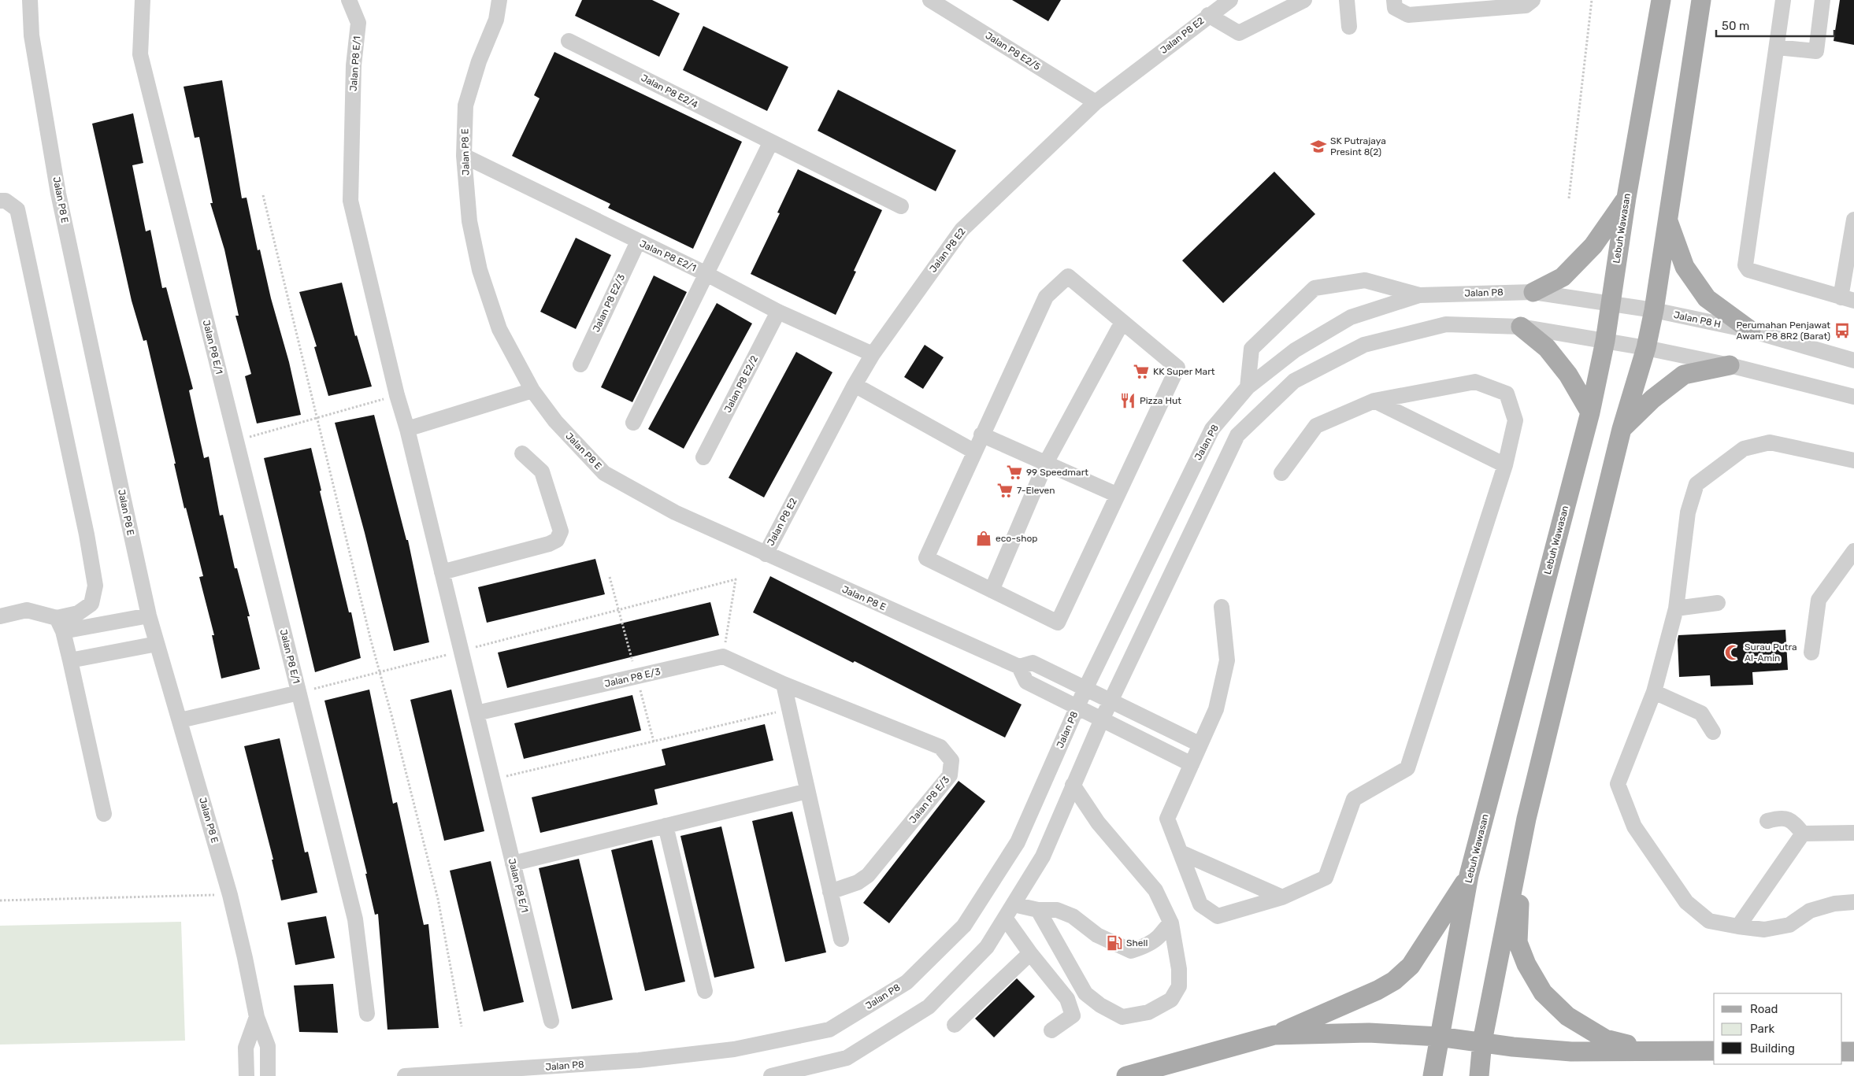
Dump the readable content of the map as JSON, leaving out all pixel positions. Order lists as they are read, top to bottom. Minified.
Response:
{"streets":{"main road":["Lebuh Wawasan"],"street":["Jalan P8 E2","Jalan P8 E2/5","Jalan P8 E/1","Jalan P8 E2/4","Jalan P8 E","Jalan P8 E2/1","Jalan P8","Jalan P8 E2/3","Jalan P8 H","Jalan P8 E2/2","Jalan P8 E/3"]},"crossings":[["Jalan P8 E2","Jalan P8 E2/5"],["Jalan P8 E2","Jalan P8 E"],["Jalan P8 E2","Jalan P8 E2/1"],["Jalan P8 E/1","Jalan P8 E"],["Jalan P8 E/1","Jalan P8 E/3"],["Jalan P8 E","Jalan P8 E2/1"],["Lebuh Wawasan","Jalan P8"],["Jalan P8 E2/1","Jalan P8 E2/3"],["Jalan P8 E2/1","Jalan P8 E2/2"],["Jalan P8","Jalan P8 H"]],"places":{"school or university":["SK Putrajaya Presint 8(2)"],"bus stop":["Perumahan Penjawat Awam P8 8R2 (Barat)"],"supermarket":["KK Super Mart","99 Speedmart","7-Eleven"],"restaurant":["Pizza Hut"],"shop":["eco-shop"],"mosque":["Surau Putra Al-Amin"],"fuel station":["Shell"]},"legend":["Road","Park","Building"],"scale_bar":"50 m"}
